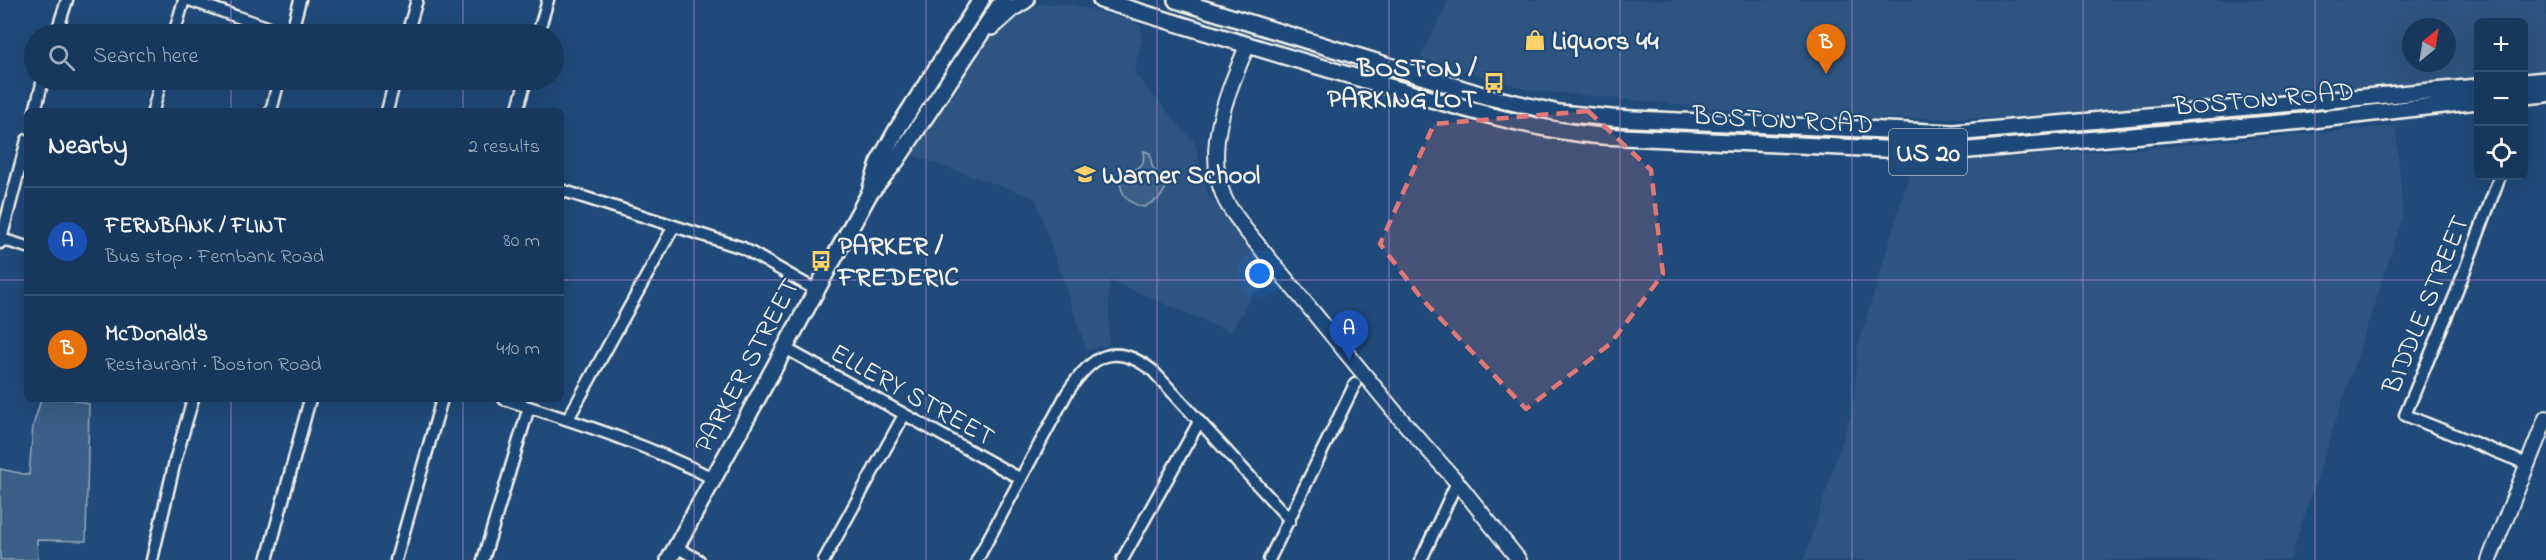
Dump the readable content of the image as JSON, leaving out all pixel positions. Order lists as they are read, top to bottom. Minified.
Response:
{"streets":{"main road":["BOSTON ROAD","US 20","PARKER STREET"],"street":["BIDDLE STREET","ELLERY STREET"]},"crossings":[["PARKER STREET","ELLERY STREET"]],"places":{"shop":["Liquors 44"],"bus stop":["BOSTON / PARKING LOT","PARKER / FREDERIC"],"school or university":["Warner School"]},"north":"top right","page":{"map_buttons":["+","−"],"pins":["B","A"],"search":"Search here","heading":["Nearby","2 results"],"list":[{"mark":"A","name":"FERNBANK / FLINT","note":"Bus stop · Fernbank Road","value":"80 m"},{"mark":"B","name":"McDonald's","note":"Restaurant · Boston Road","value":"410 m"}]}}
